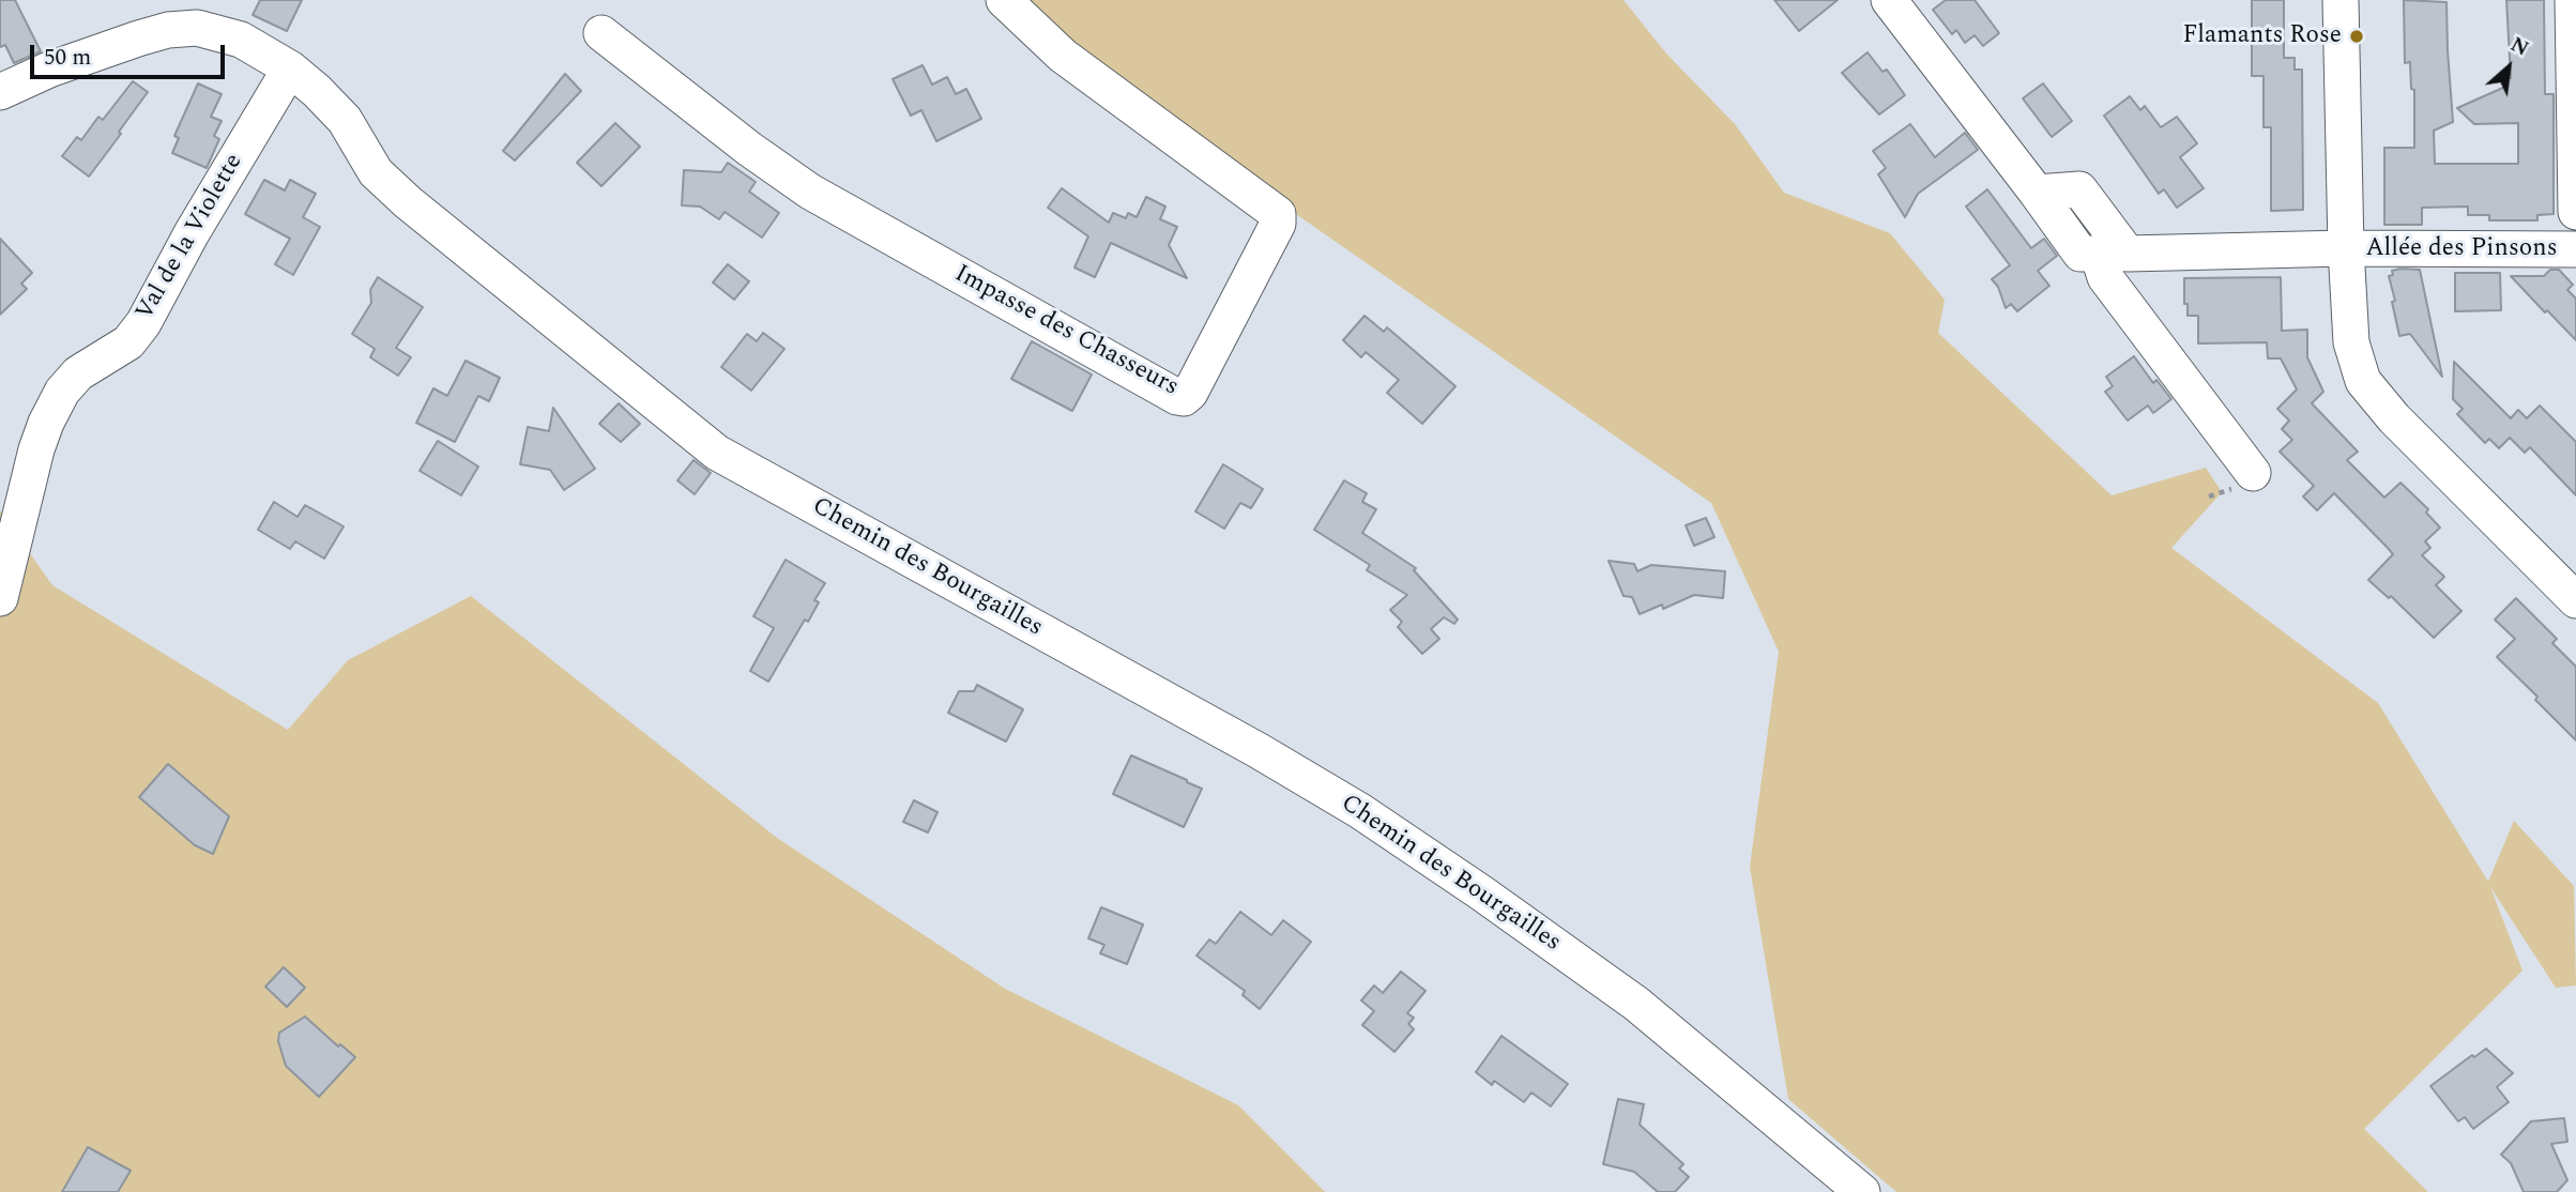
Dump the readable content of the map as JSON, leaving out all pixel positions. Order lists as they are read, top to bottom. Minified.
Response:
{"streets":{"street":["Val de la Violette","Allée des Pinsons","Impasse des Chasseurs","Chemin des Bourgailles"]},"crossings":[["Val de la Violette","Chemin des Bourgailles"]],"places":["Flamants Rose"],"scale_bar":"50 m","north":"top right"}
